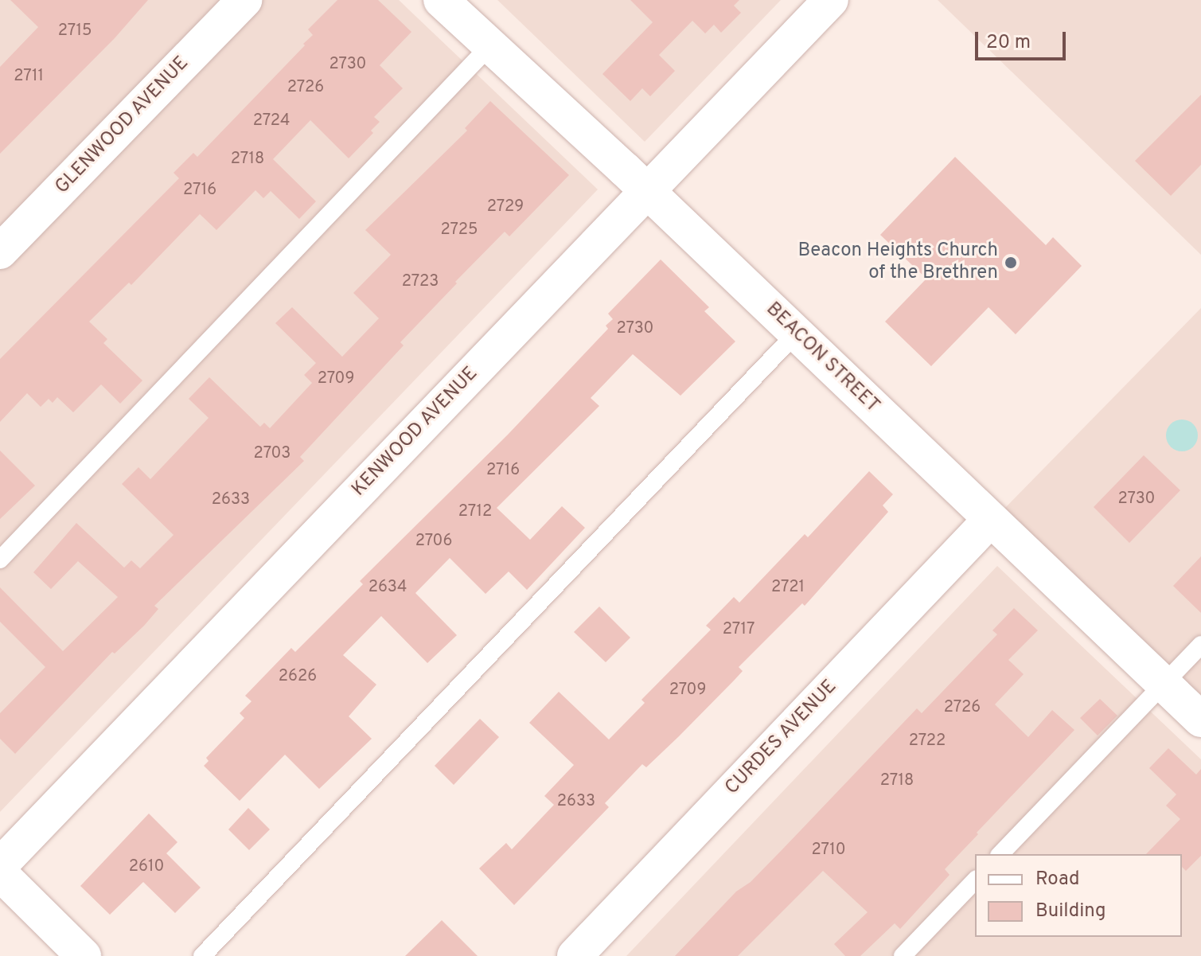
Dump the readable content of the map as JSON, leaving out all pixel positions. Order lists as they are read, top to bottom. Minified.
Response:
{"streets":{"street":["GLENWOOD AVENUE","BEACON STREET","KENWOOD AVENUE","CURDES AVENUE"]},"crossings":[["BEACON STREET","KENWOOD AVENUE"],["BEACON STREET","CURDES AVENUE"]],"places":["Beacon Heights Church of the Brethren"],"house_numbers":["2715","2730","2711","2726","2724","2718","2716","2729","2725","2723","2730","2709","2703","2716","2730","2633","2712","2706","2634","2721","2717","2626","2709","2726","2722","2718","2633","2710","2610"],"legend":["Road","Building"],"scale_bar":"20 m"}
